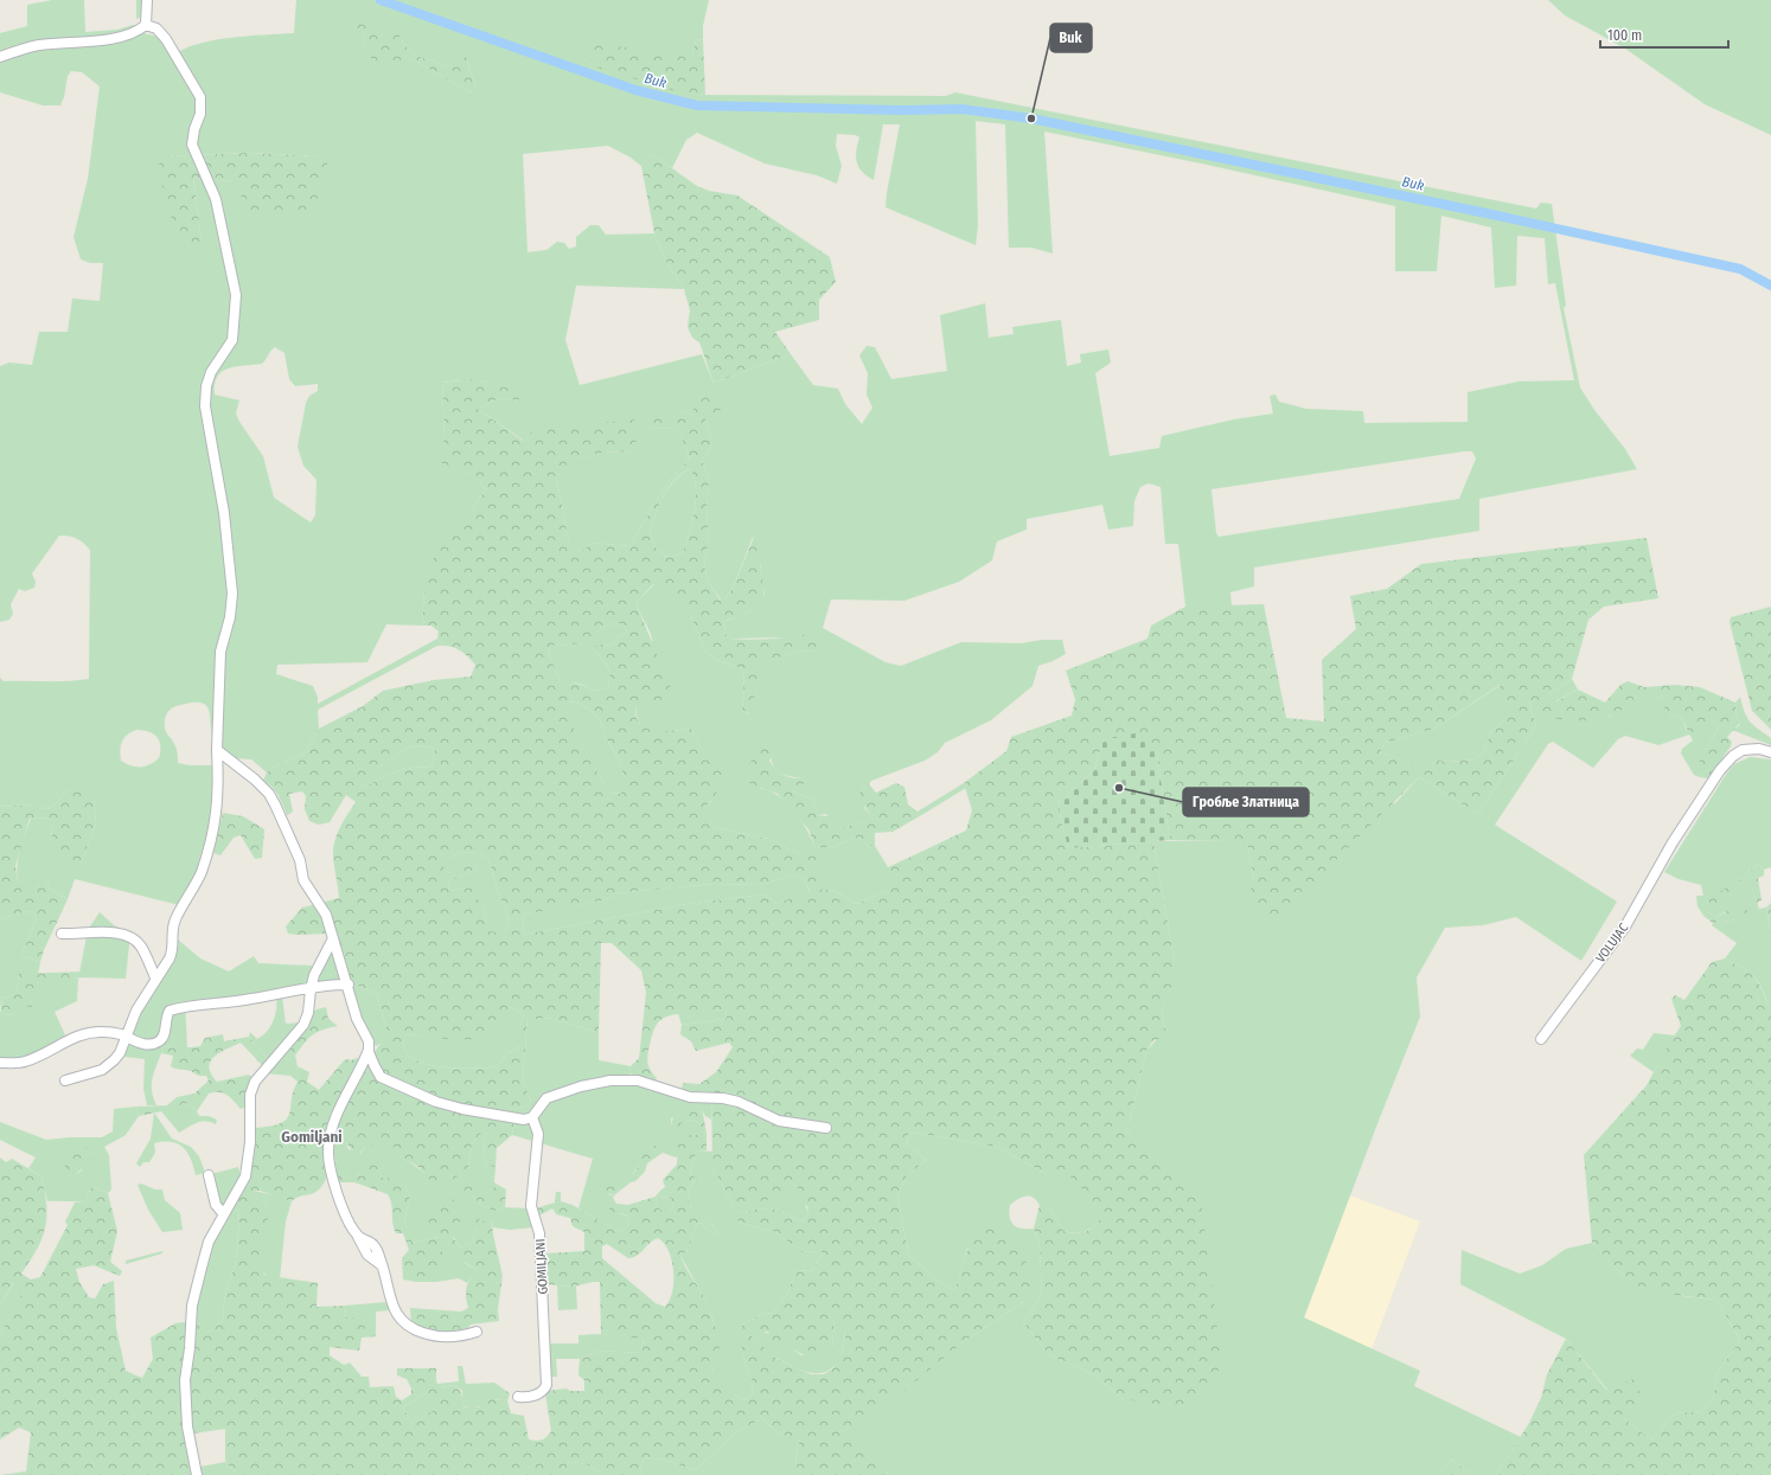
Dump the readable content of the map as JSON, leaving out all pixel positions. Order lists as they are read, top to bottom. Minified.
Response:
{"streets":{"street":["VOLUJAC","GOMILJANI"]},"districts":["Gomiljani"],"water":["Buk"],"places":["Buk","Гробље Златница"],"scale_bar":"100 m"}
